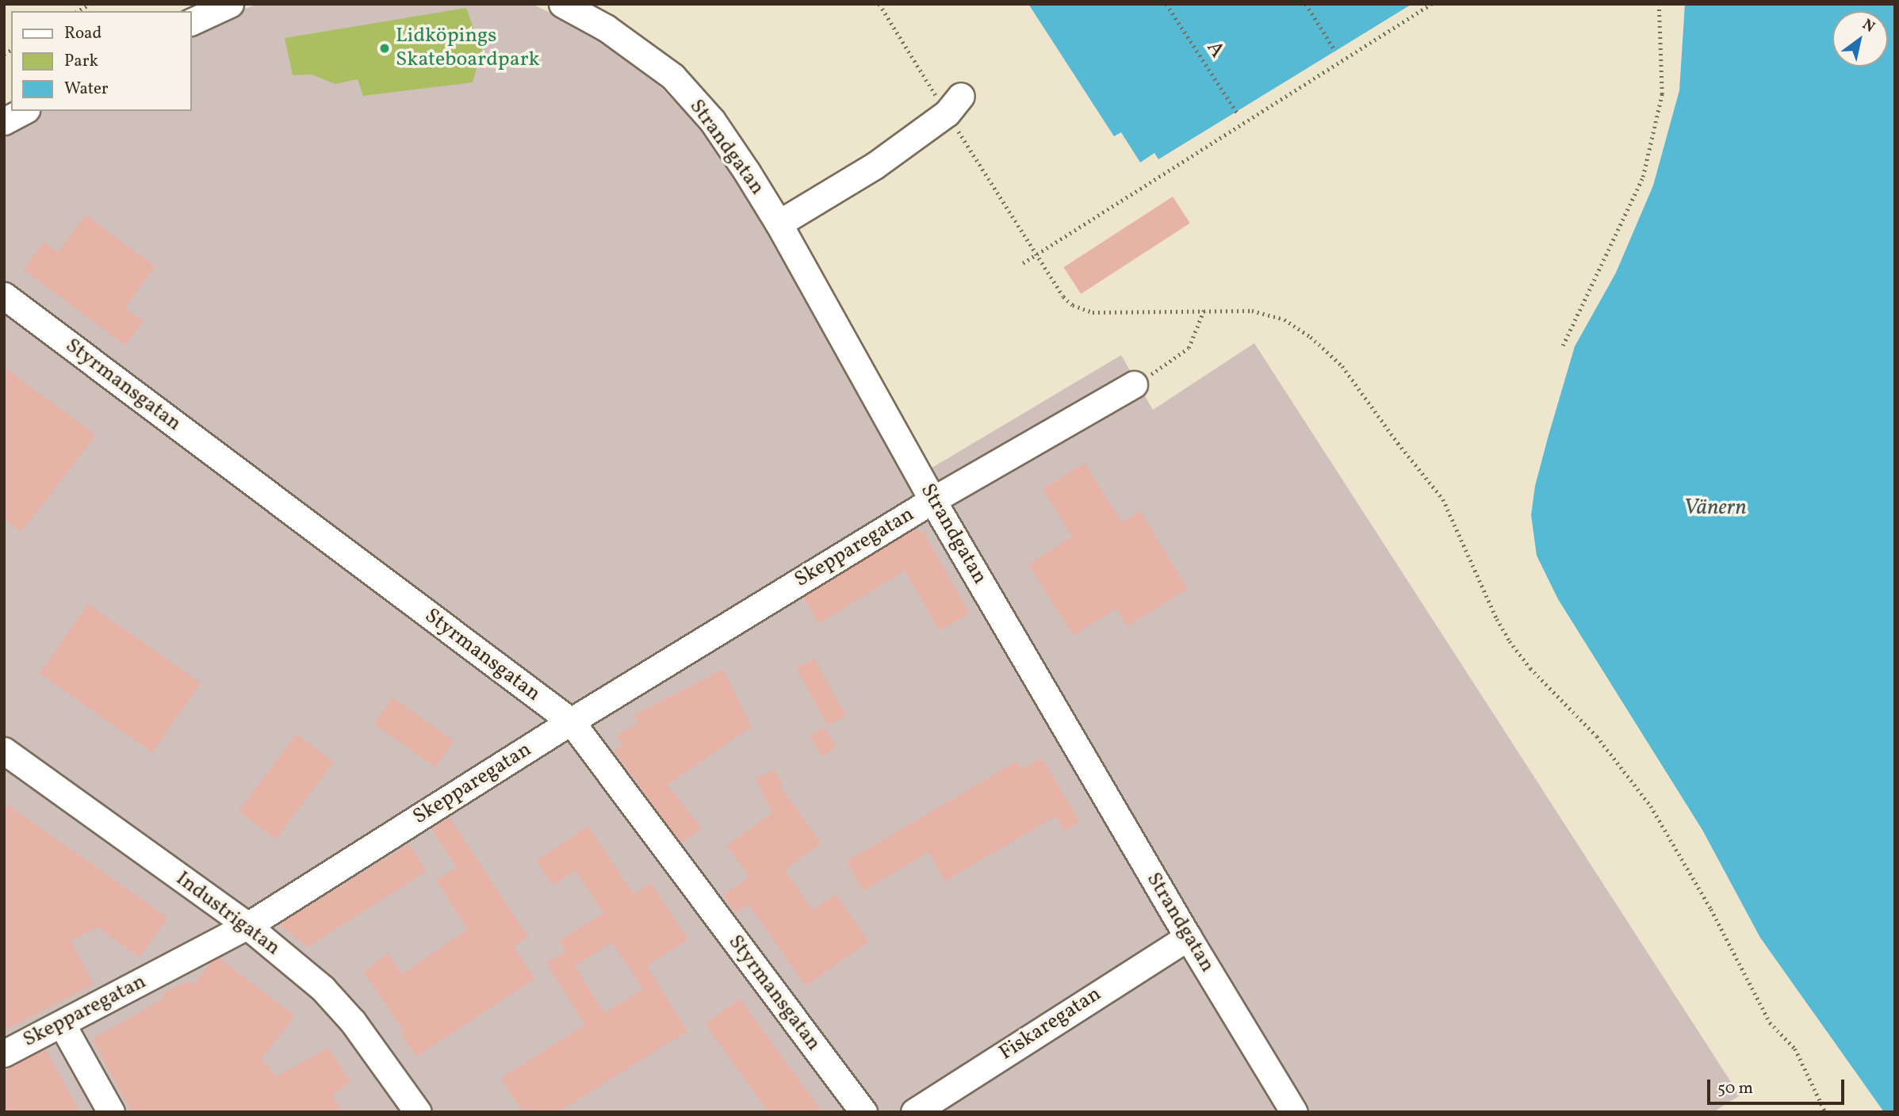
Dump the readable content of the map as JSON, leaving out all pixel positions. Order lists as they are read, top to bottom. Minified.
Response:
{"streets":{"street":["Strandgatan","Styrmansgatan","Skepparegatan","Industrigatan","Fiskaregatan"],"path":["A"]},"crossings":[["Strandgatan","Skepparegatan"],["Strandgatan","Fiskaregatan"],["Styrmansgatan","Skepparegatan"],["Skepparegatan","Industrigatan"]],"water":["Vänern"],"places":["Lidköpings Skateboardpark"],"legend":["Road","Park","Water"],"scale_bar":"50 m","north":"top right"}
